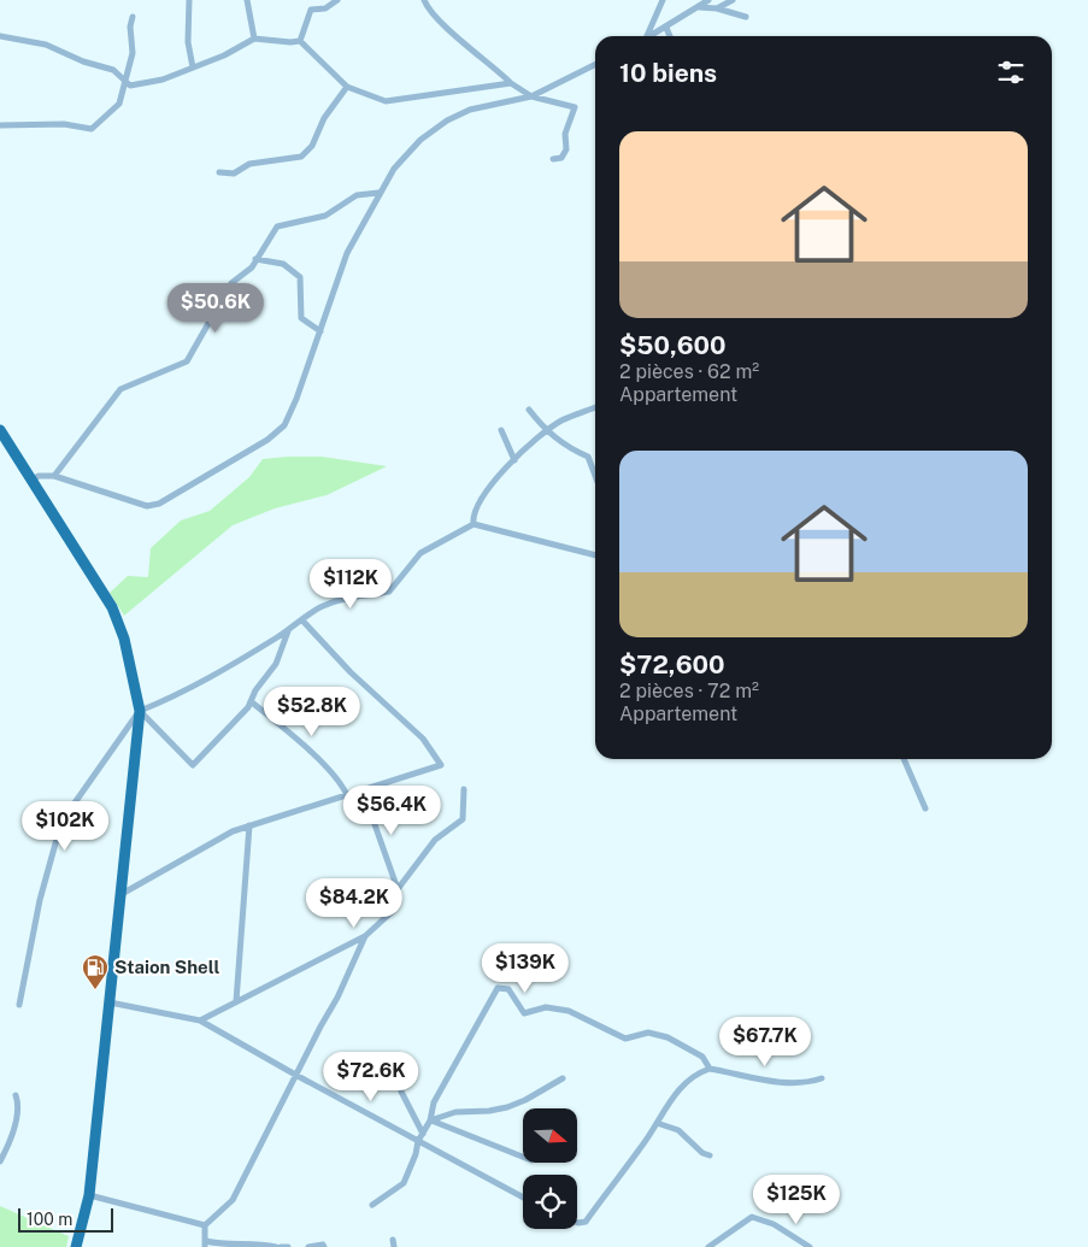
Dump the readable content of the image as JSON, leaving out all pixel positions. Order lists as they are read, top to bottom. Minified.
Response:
{"places":{"fuel station":["Staion Shell"]},"scale_bar":"100 m","north":"right","page":{"heading":"10 biens","list":[{"name":"$50,600","note":"2 pièces · 62 m² · Appartement"},{"name":"$72,600","note":"2 pièces · 72 m² · Appartement"}],"price":["$50.6K","$112K","$52.8K","$56.4K","$102K","$84.2K","$139K","$67.7K","$72.6K","$125K"],"scale":"100 m"}}
